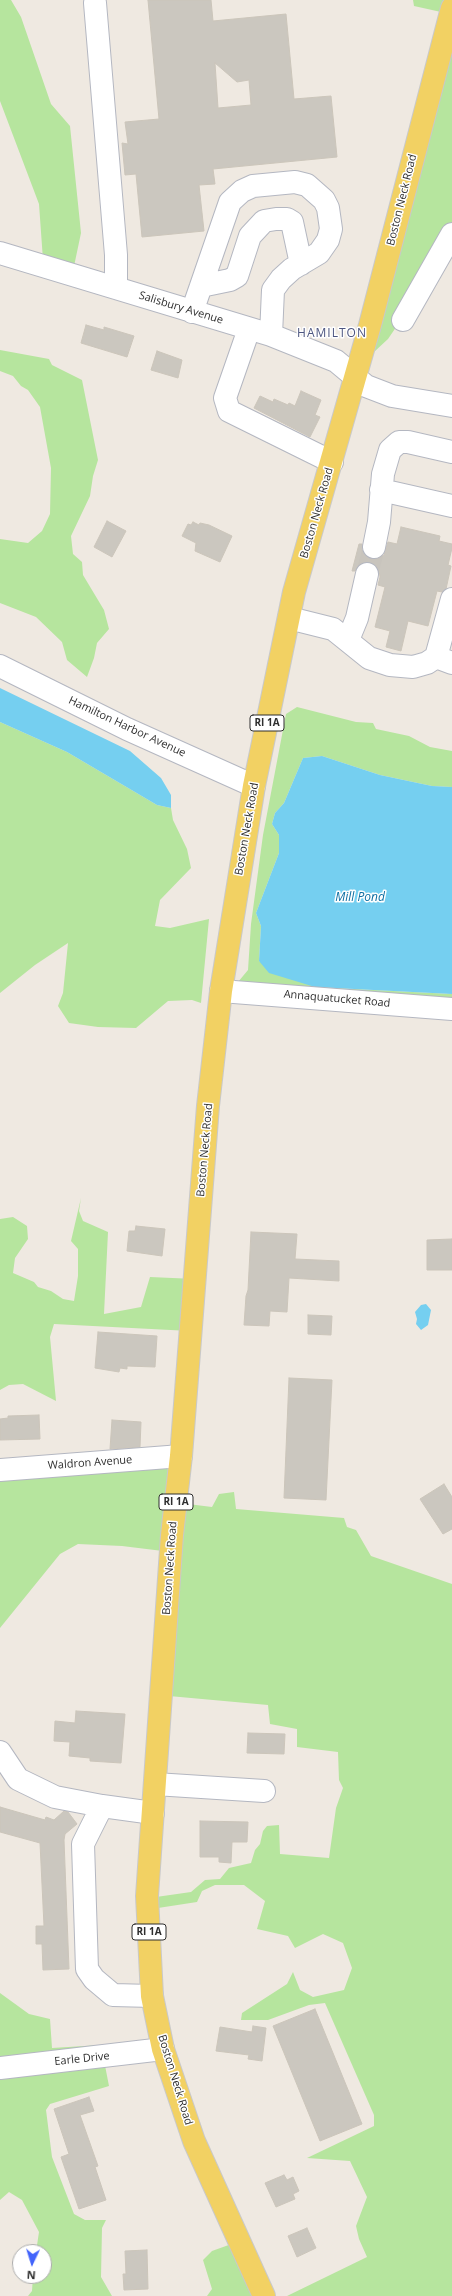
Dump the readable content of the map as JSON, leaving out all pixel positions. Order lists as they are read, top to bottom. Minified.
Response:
{"streets":{"main road":["Boston Neck Road","RI 1A"],"street":["Salisbury Avenue","Hamilton Harbor Avenue","Annaquatucket Road","Waldron Avenue","Earle Drive"]},"crossings":[["Boston Neck Road","Salisbury Avenue"],["Boston Neck Road","Hamilton Harbor Avenue"],["Boston Neck Road","Annaquatucket Road"],["Boston Neck Road","Waldron Avenue"],["Boston Neck Road","Earle Drive"]],"districts":["HAMILTON"],"water":["Mill Pond"],"north":"bottom"}
